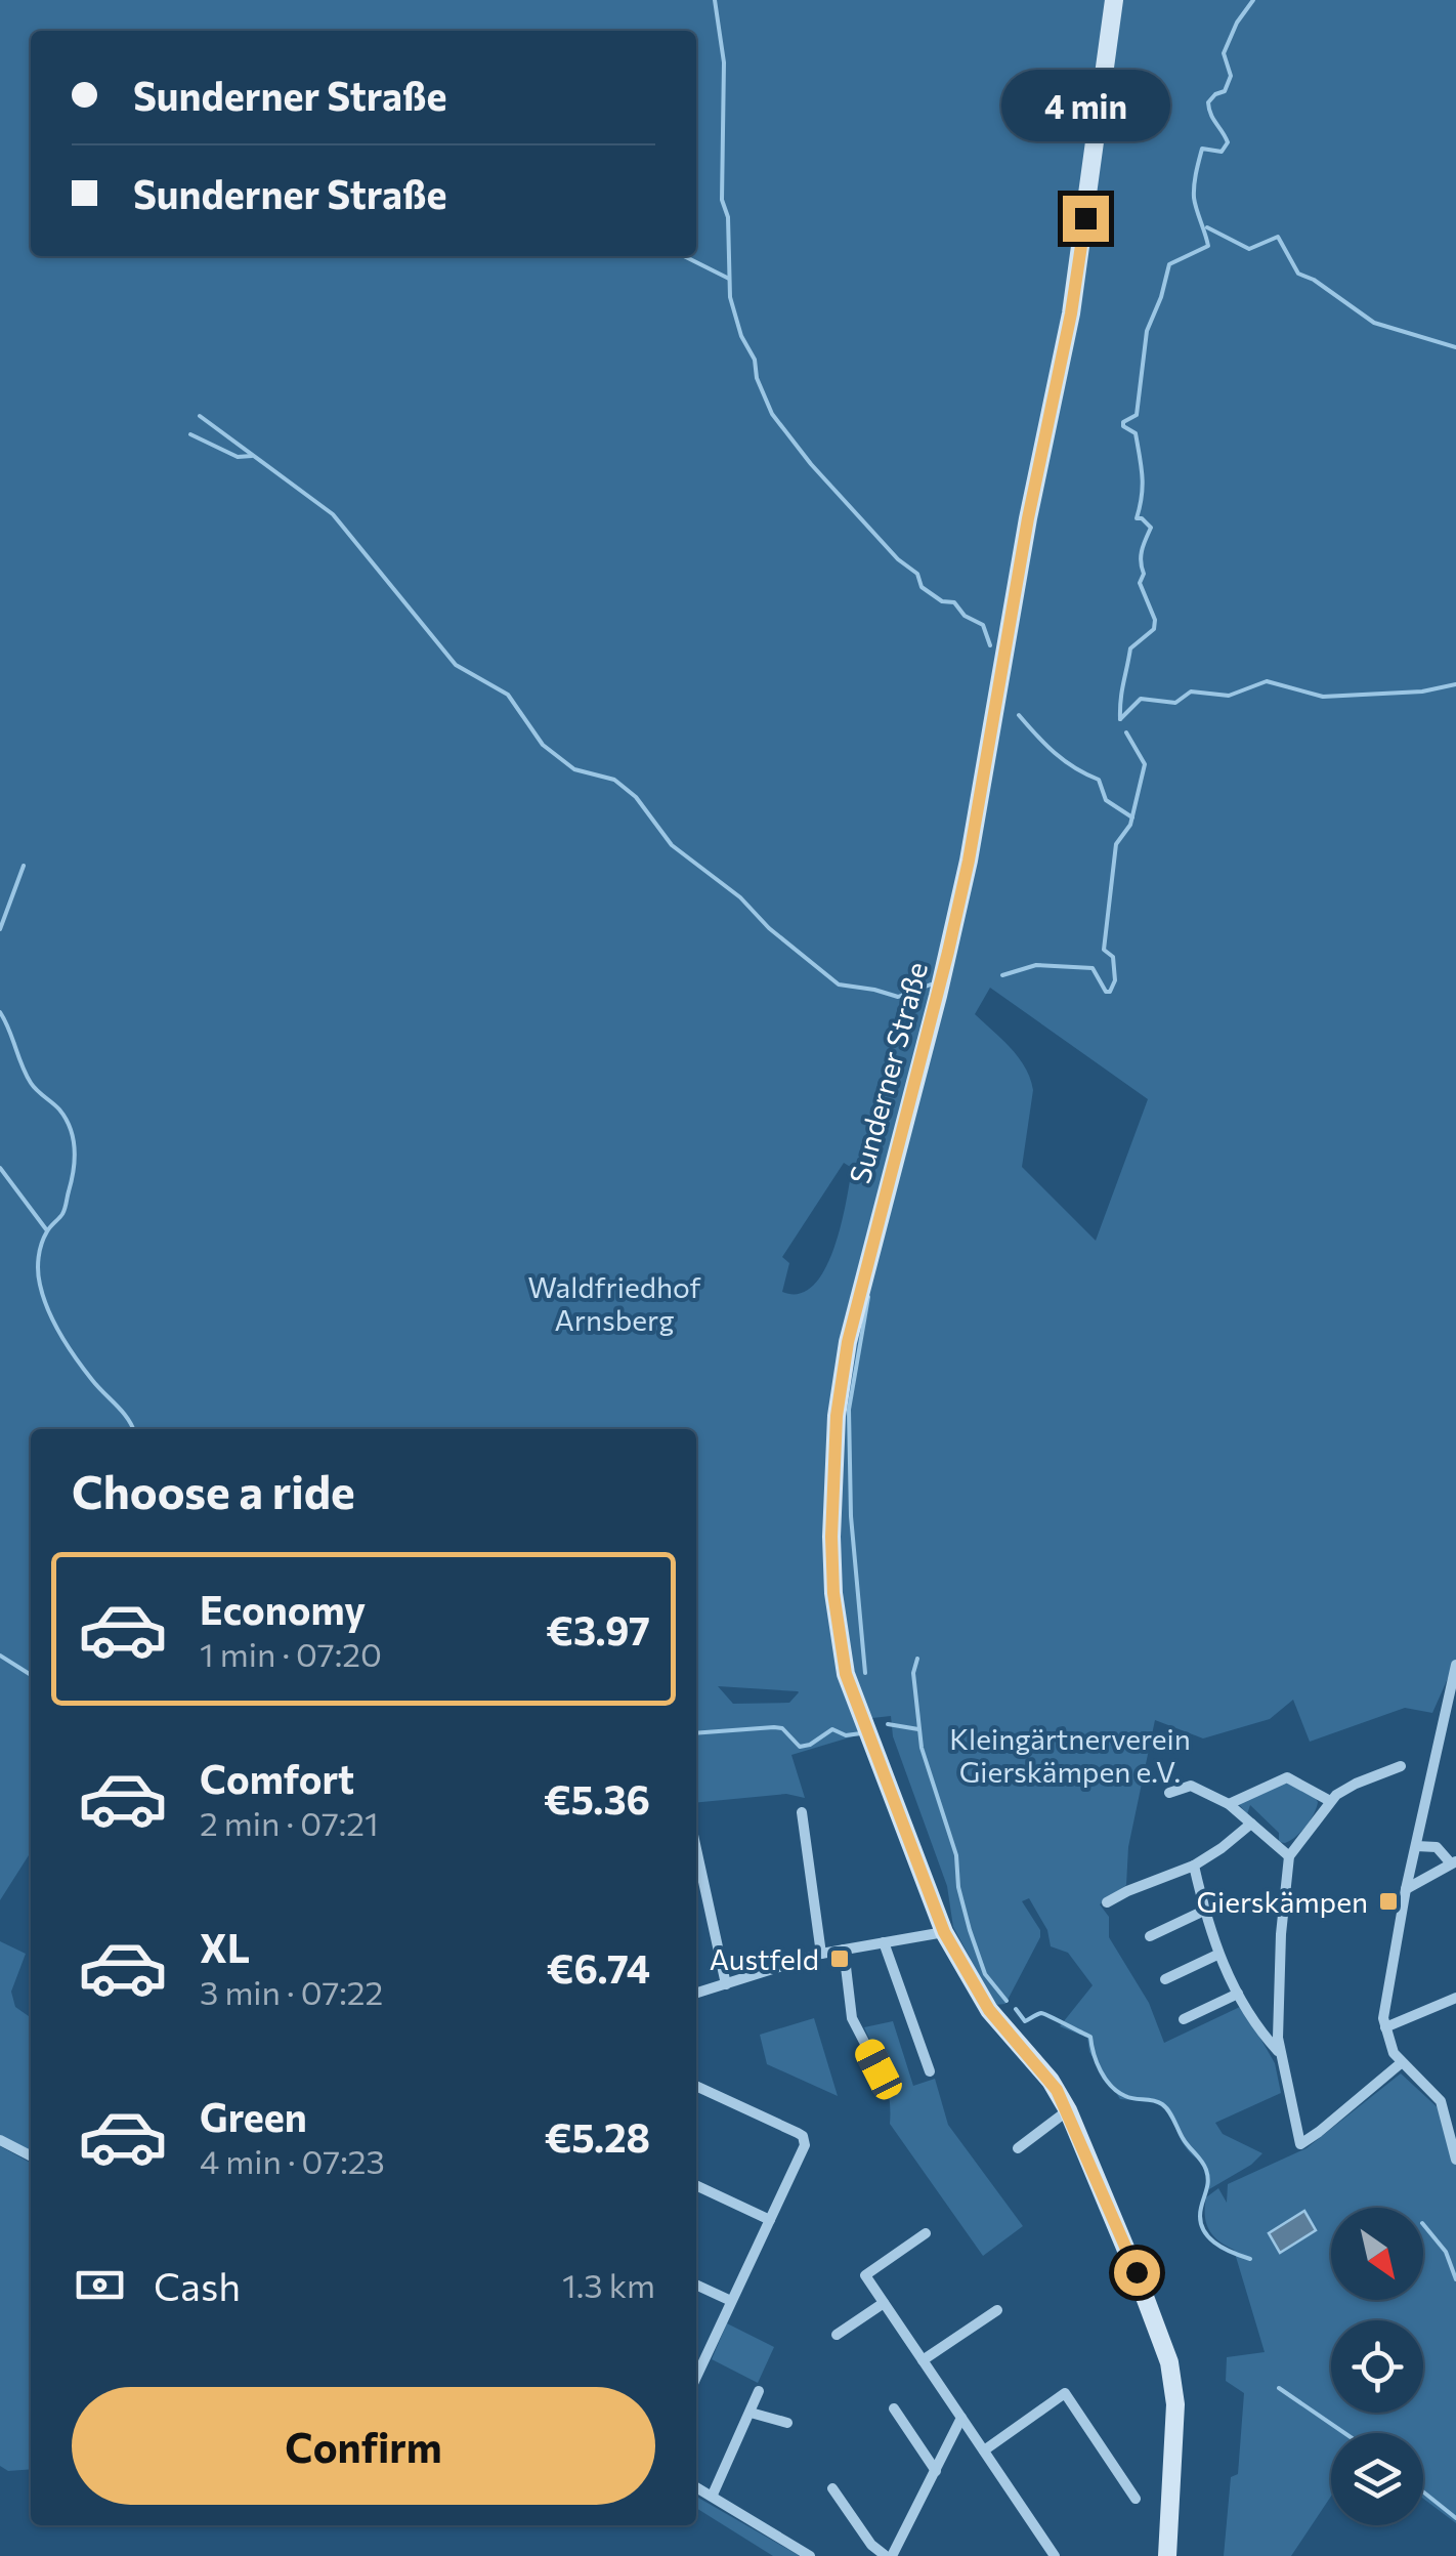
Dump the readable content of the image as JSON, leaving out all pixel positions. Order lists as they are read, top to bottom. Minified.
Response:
{"streets":{"main road":["Sunderner Straße"]},"parks":["Waldfriedhof Arnsberg","Kleingärtnerverein Gierskämpen e.V."],"places":{"transit":["Gierskämpen","Austfeld"]},"north":"bottom right","page":{"banner":["Sunderner Straße","Sunderner Straße"],"bubble":"4 min","heading":"Choose a ride","list":[{"name":"Economy","note":"1 min · 07:20","value":"€3.97"},{"name":"Comfort","note":"2 min · 07:21","value":"€5.36"},{"name":"XL","note":"3 min · 07:22","value":"€6.74"},{"name":"Green","note":"4 min · 07:23","value":"€5.28"}],"pay":["Cash","1.3 km"],"buttons":"Confirm"}}
